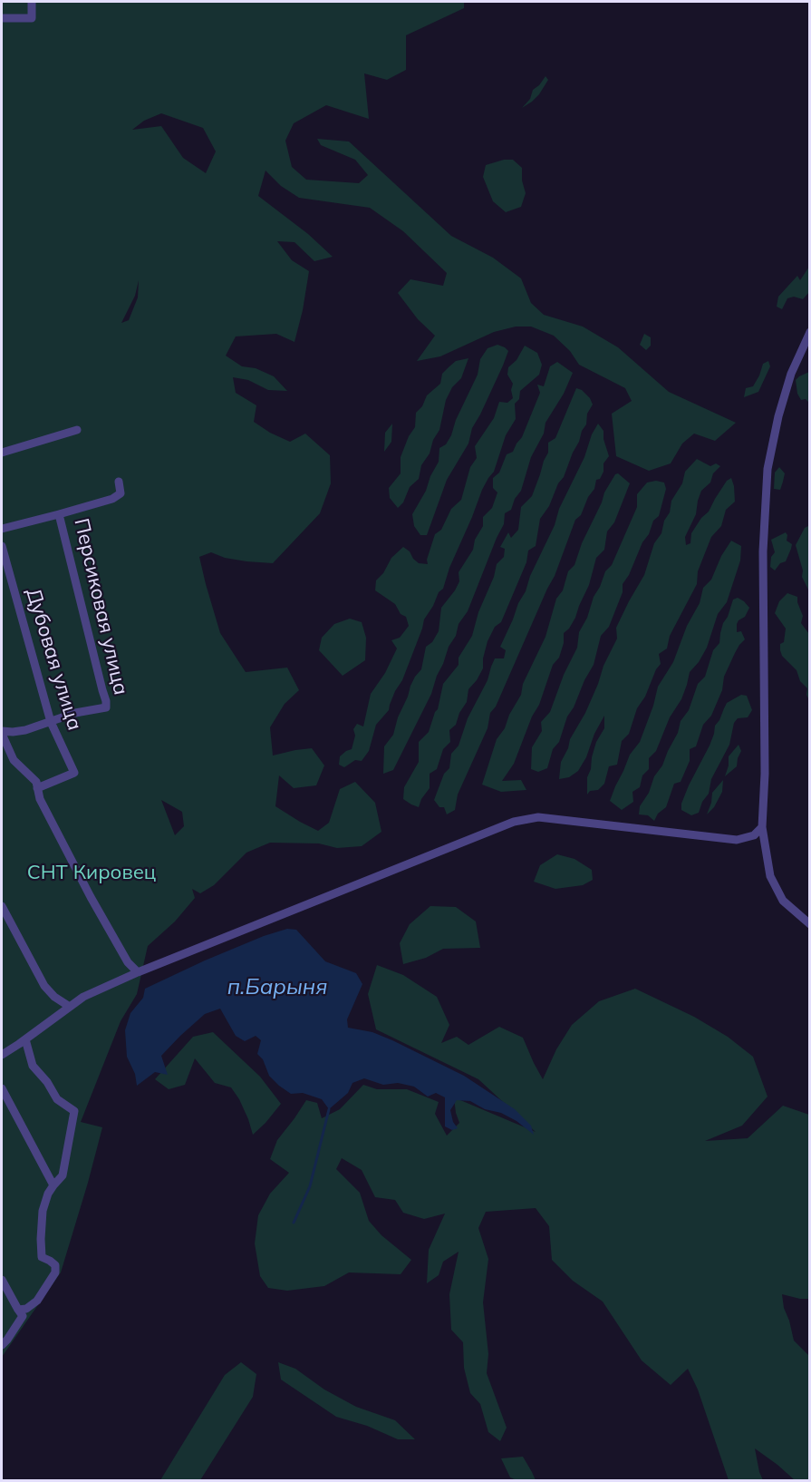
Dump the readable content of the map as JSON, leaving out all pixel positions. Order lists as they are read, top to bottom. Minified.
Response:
{"streets":{"street":["Персиковая улица","Дубовая улица"]},"crossings":[["Персиковая улица","Дубовая улица"]],"water":["п.Барыня"],"parks":["СНТ Кировец"]}
